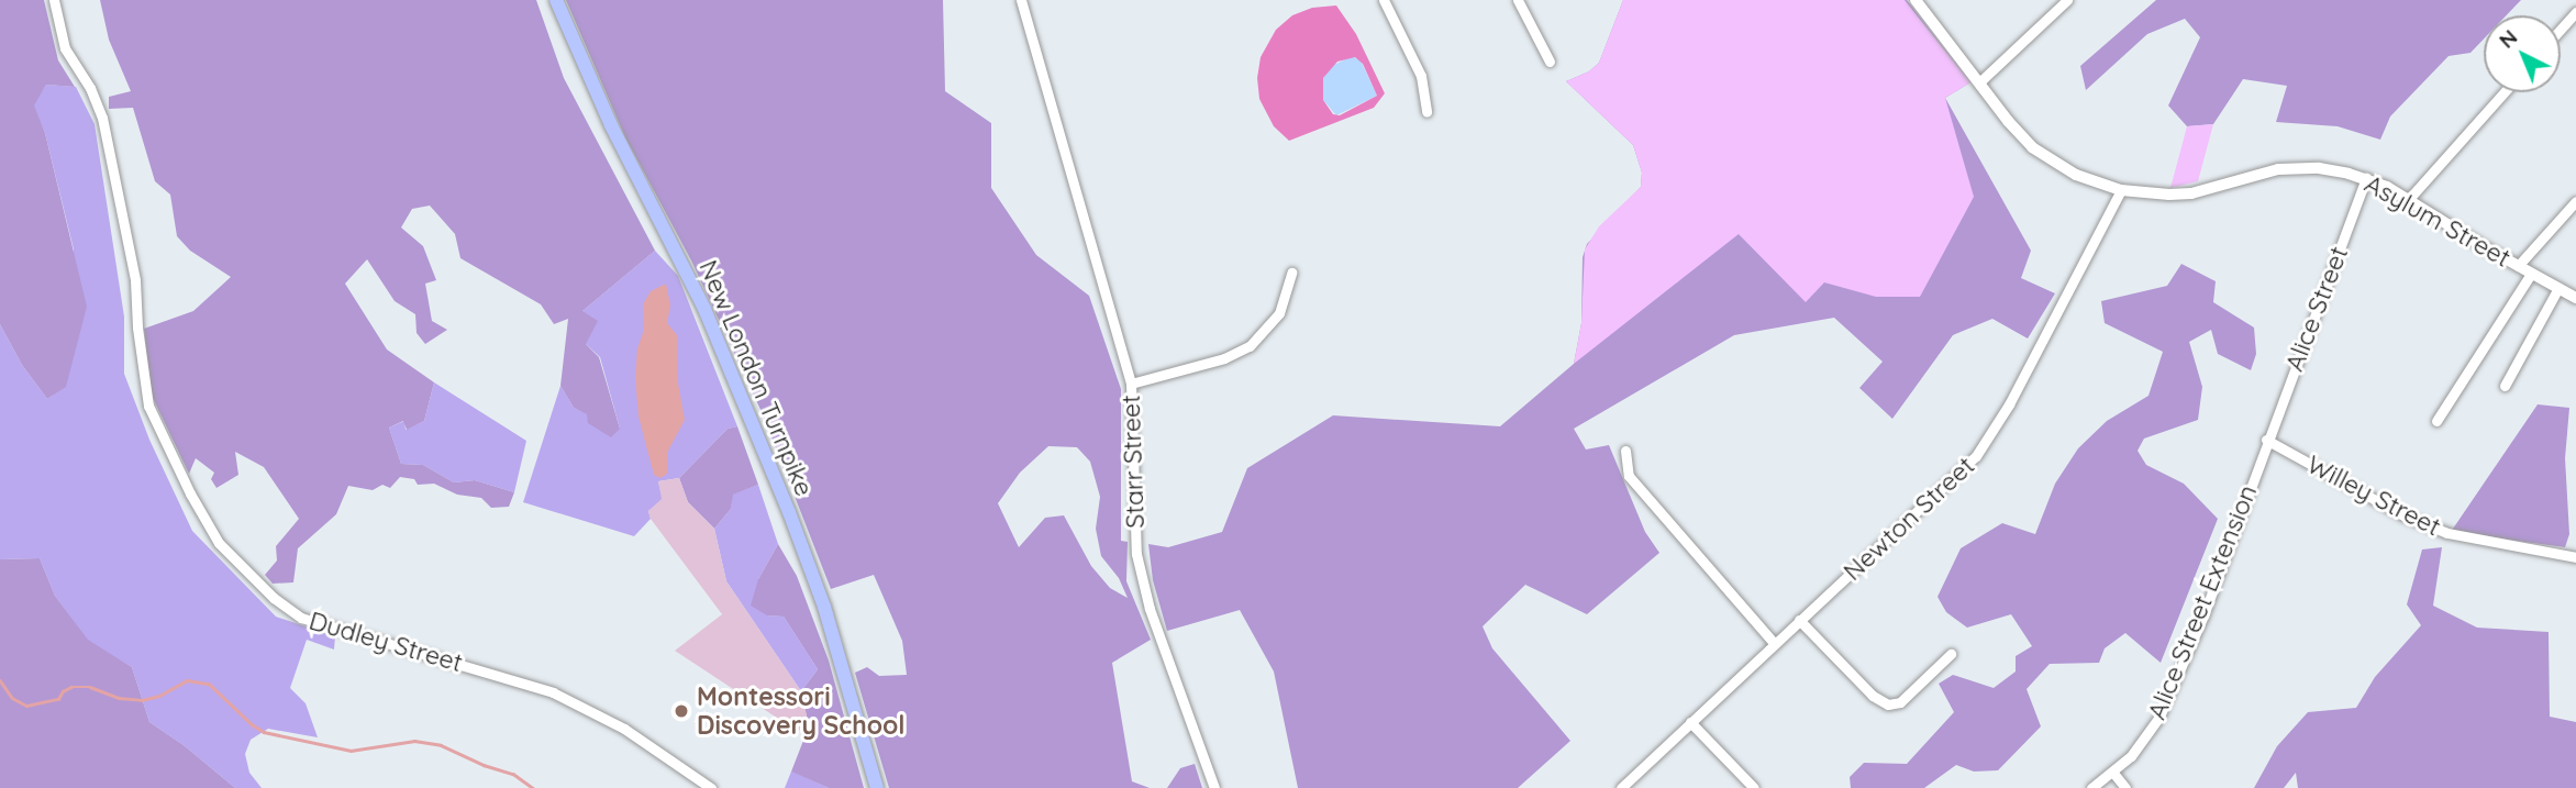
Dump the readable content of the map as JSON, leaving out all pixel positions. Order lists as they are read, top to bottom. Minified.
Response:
{"streets":{"main road":["New London Turnpike"],"street":["Asylum Street","Alice Street","Starr Street","Willey Street","Newton Street","Alice Street Extension","Dudley Street"]},"crossings":[["Asylum Street","Alice Street"],["Asylum Street","Newton Street"],["Alice Street","Willey Street"],["Alice Street","Alice Street Extension"],["Willey Street","Alice Street Extension"]],"places":["Montessori Discovery School"],"north":"top left"}
